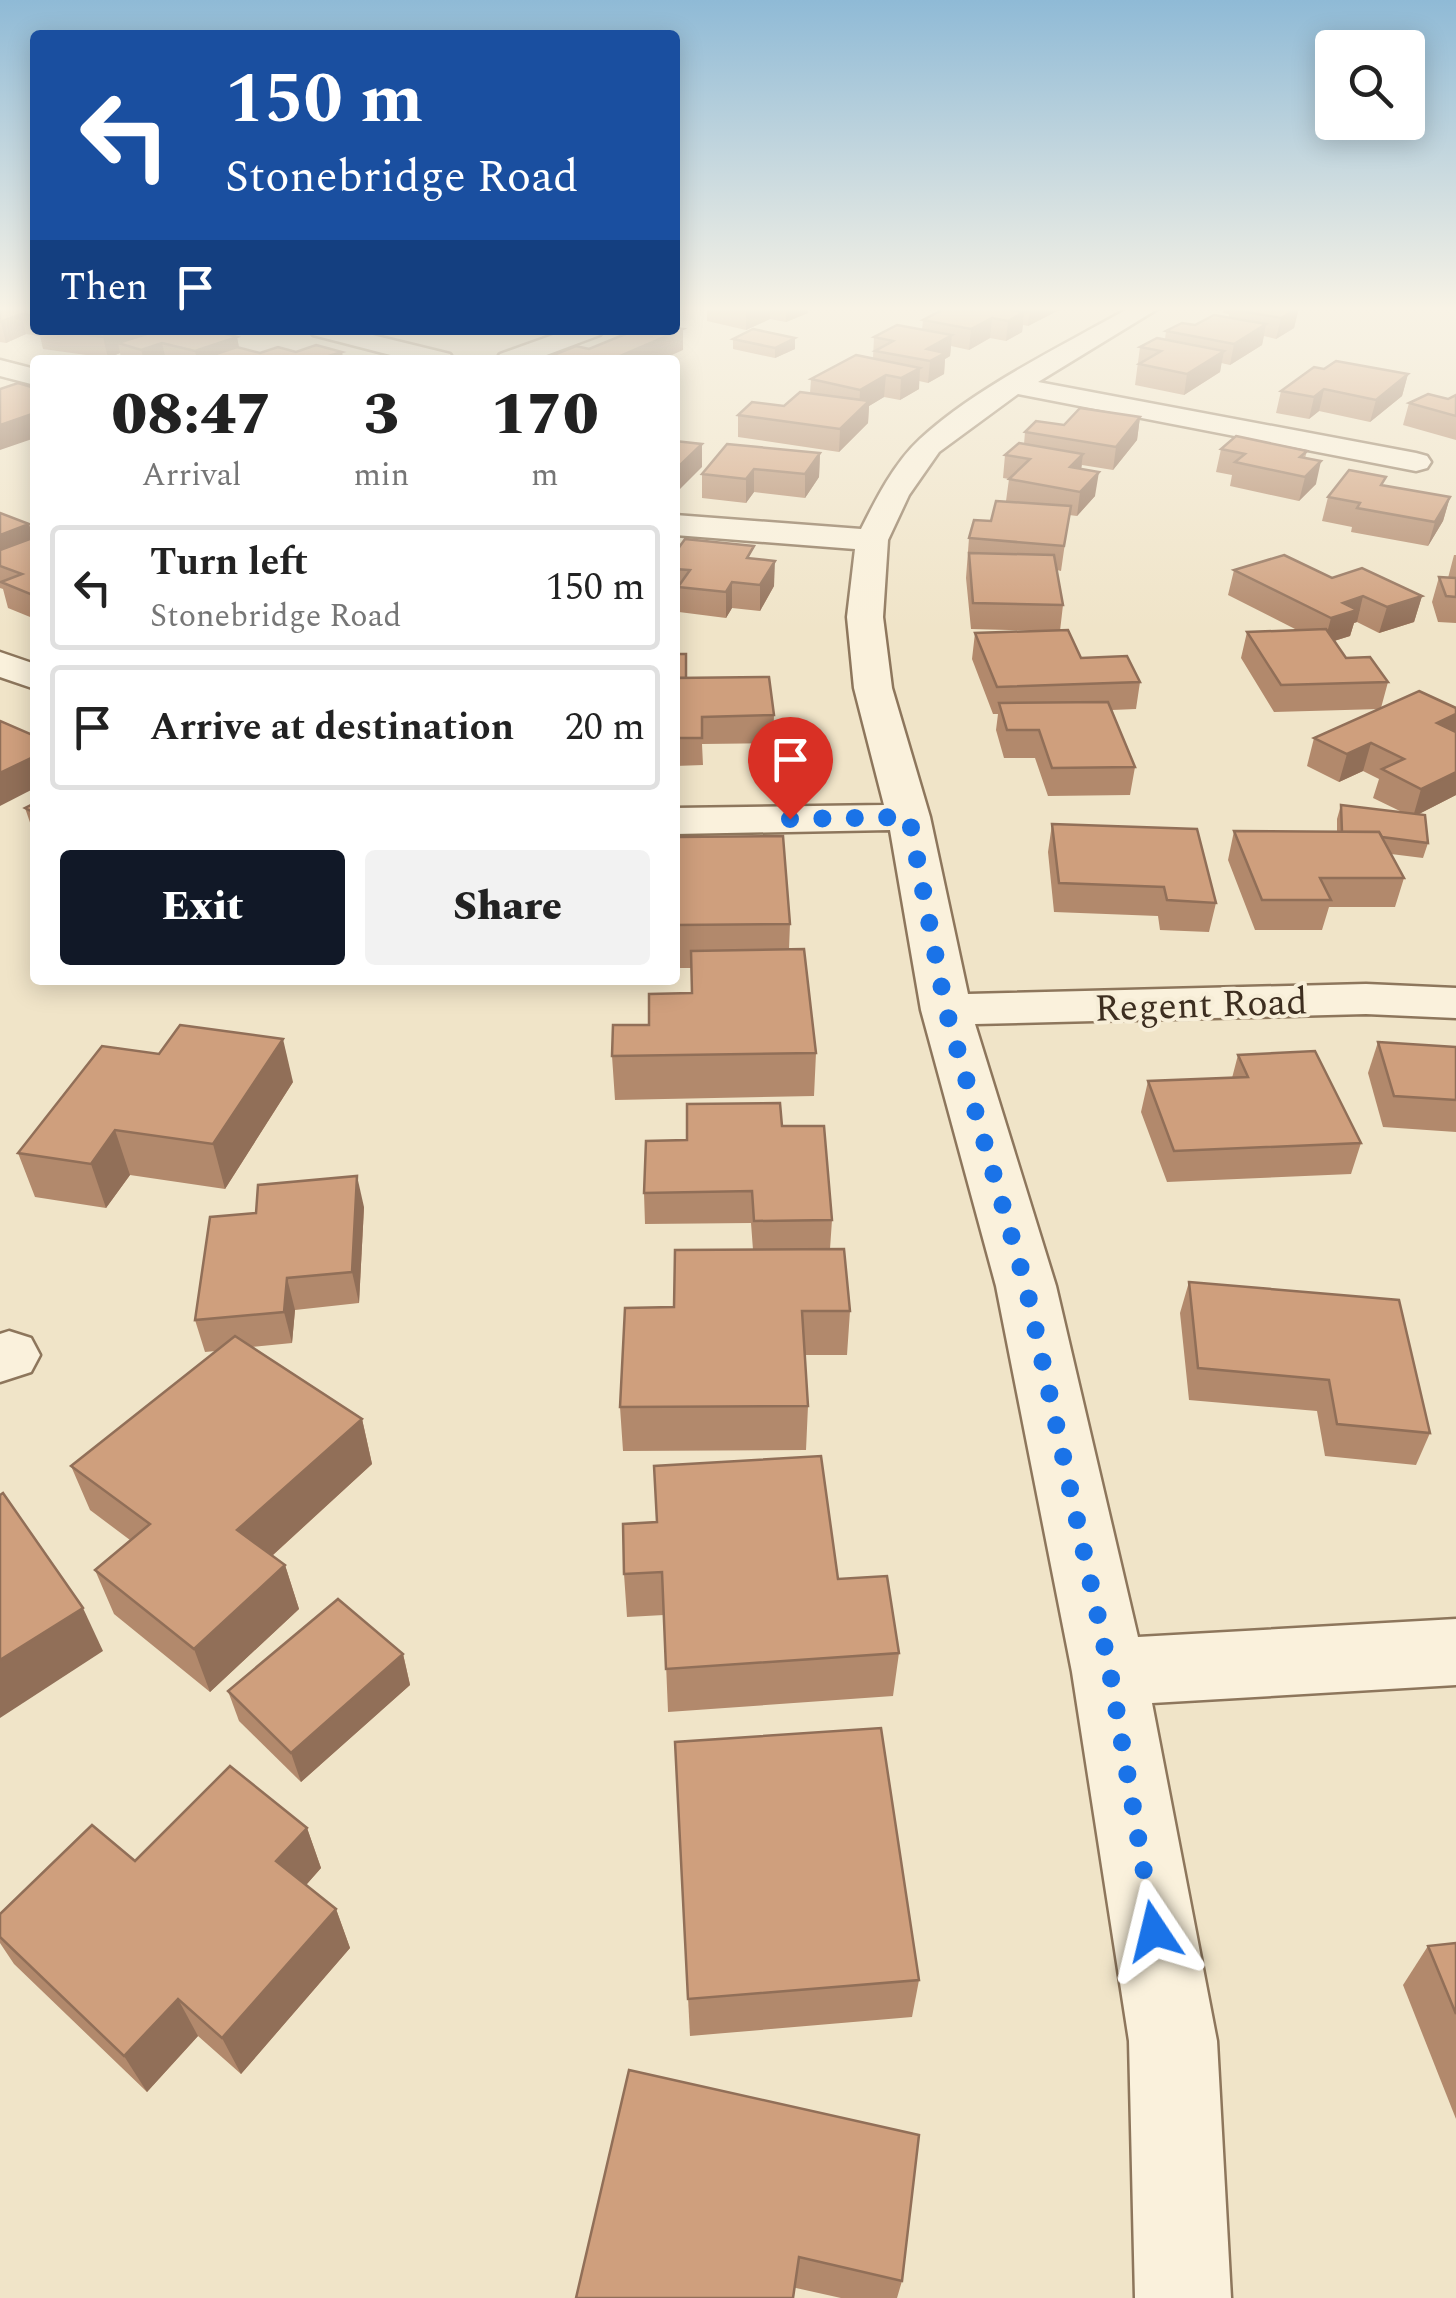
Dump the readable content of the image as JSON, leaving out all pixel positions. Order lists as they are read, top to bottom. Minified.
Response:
{"streets":{"street":["Regent Road"]},"page":{"turn":["150 m","Stonebridge Road"],"then":"Then","eta":["08:47","Arrival","3","min","170","m"],"list":[{"name":"Turn left","note":"Stonebridge Road","value":"150 m"},{"name":"Arrive at destination","value":"20 m"}],"buttons":["Exit","Share"]}}
